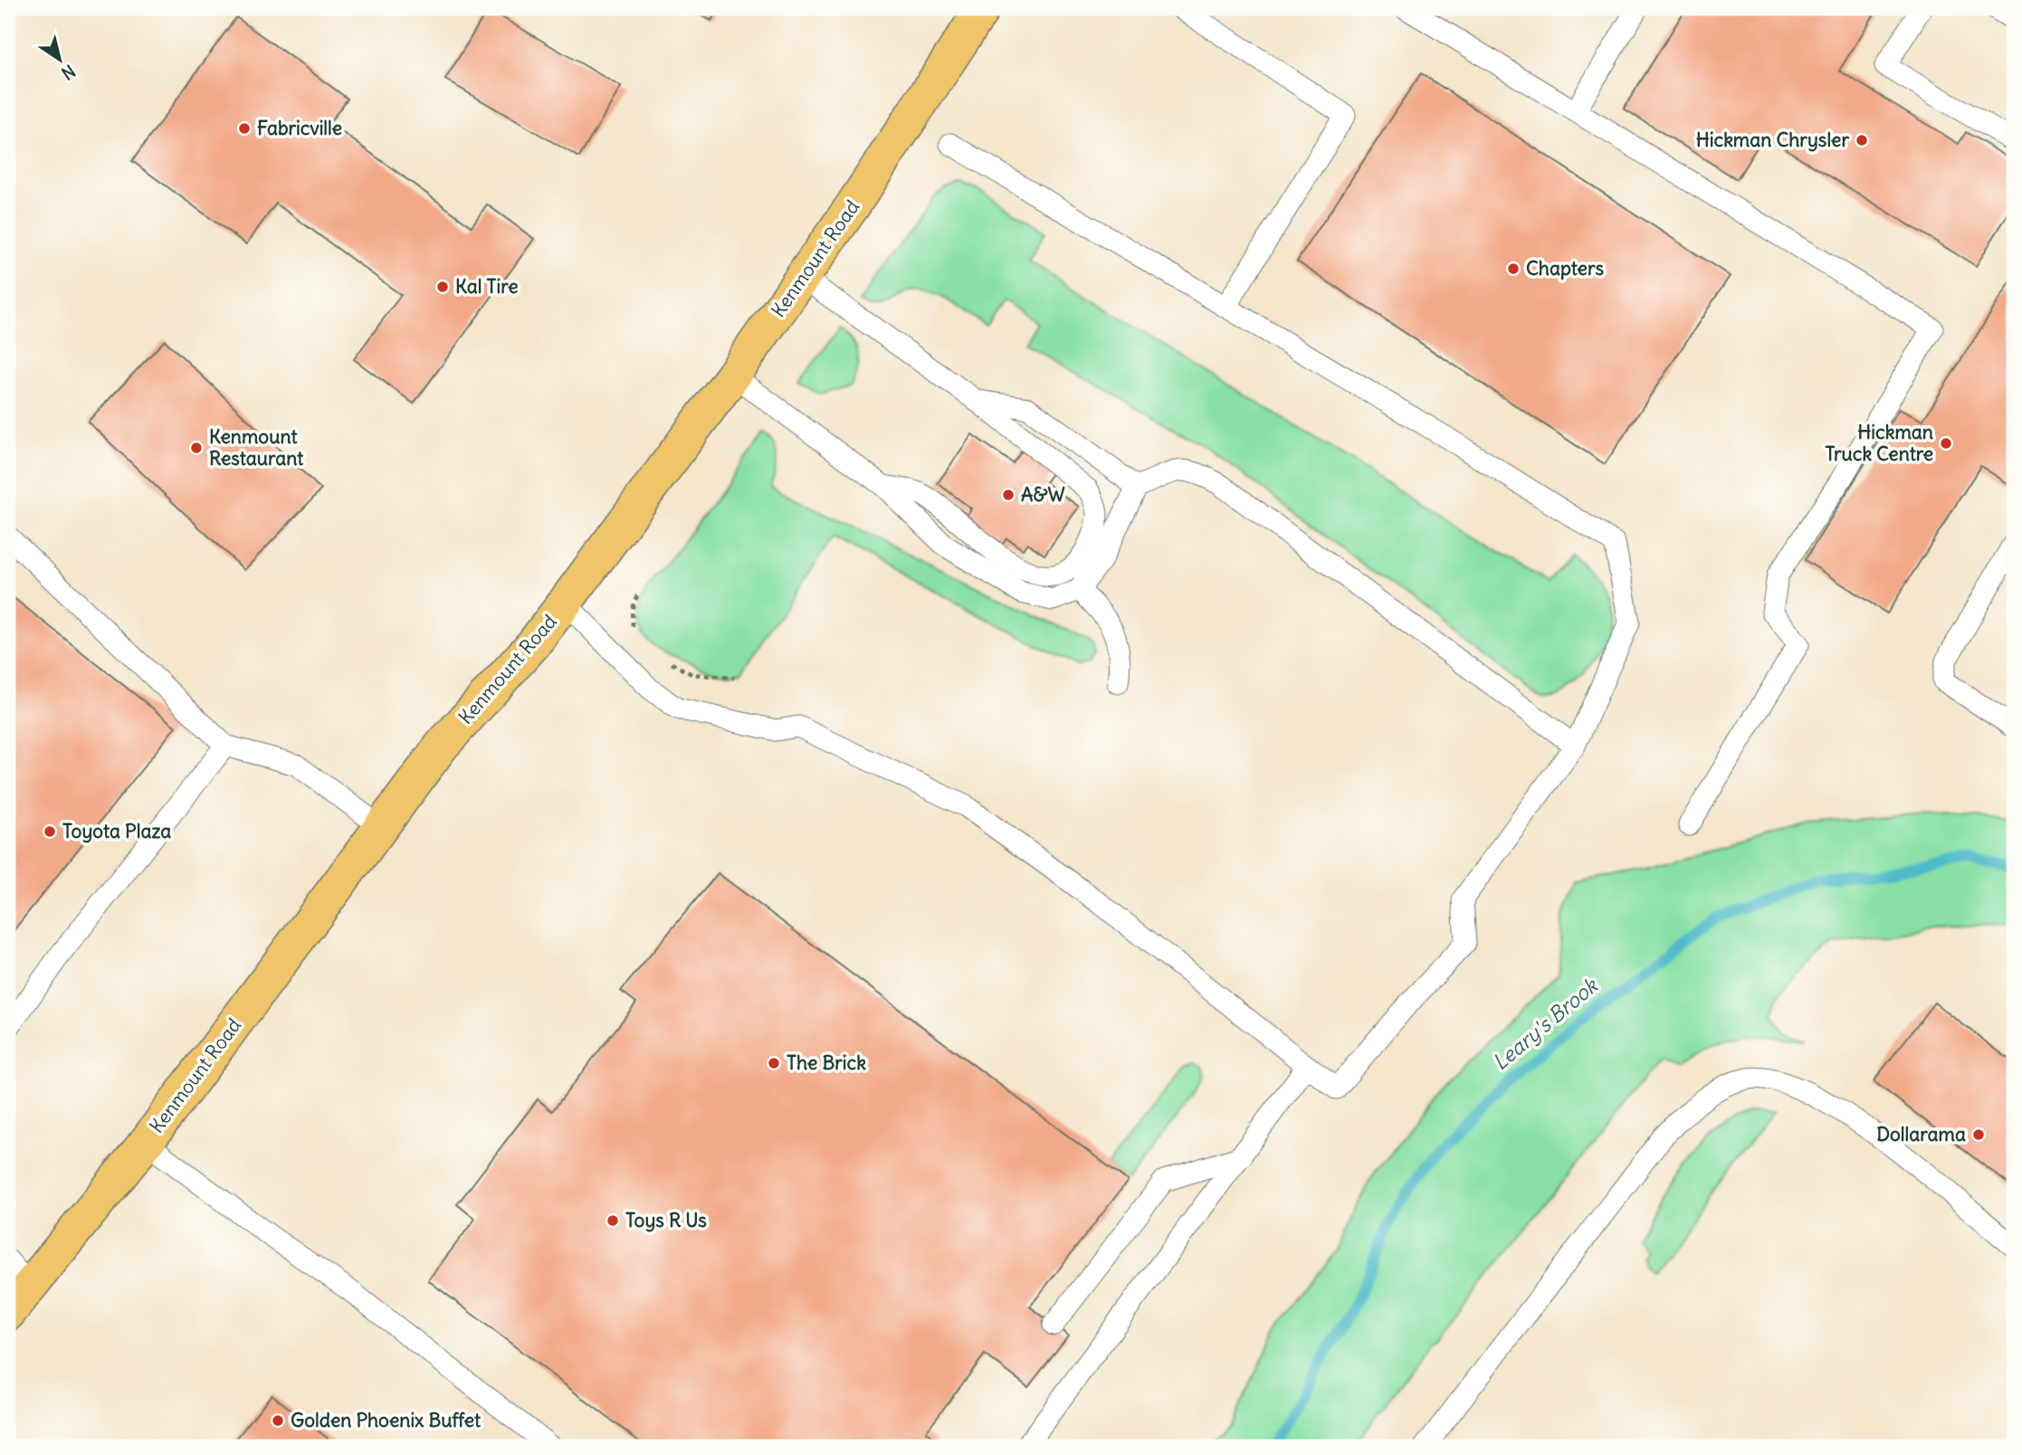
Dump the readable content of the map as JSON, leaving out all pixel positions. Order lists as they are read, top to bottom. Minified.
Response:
{"streets":{"main road":["Kenmount Road"]},"water":["Leary's Brook"],"places":["Fabricville","Hickman Chrysler","Chapters","Kal Tire","Hickman Truck Centre","Kenmount Restaurant","A&W","Toyota Plaza","The Brick","Dollarama","Toys R Us","Golden Phoenix Buffet"],"north":"bottom right"}
